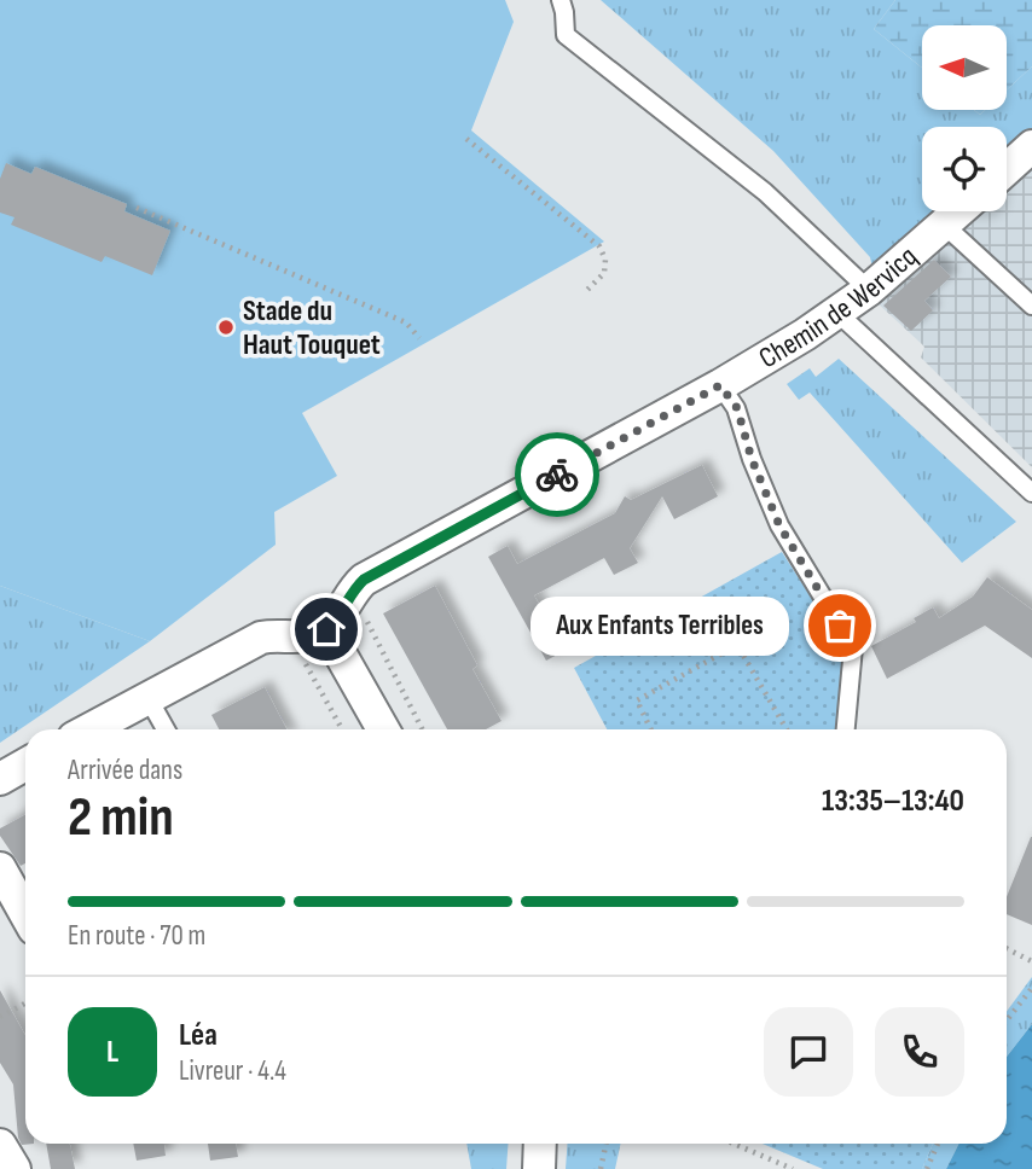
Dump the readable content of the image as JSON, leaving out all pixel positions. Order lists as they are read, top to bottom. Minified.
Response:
{"streets":{"street":["Chemin de Wervicq"]},"places":["Stade du Haut Touquet","Aux Enfants Terribles"],"north":"left","page":{"bubble":"Aux Enfants Terribles","heading":["2 min","Arrivée dans","13:35–13:40"],"panel":["Léa","Livreur · 4.4"],"bar":"En route · 70 m","round":"L"}}
